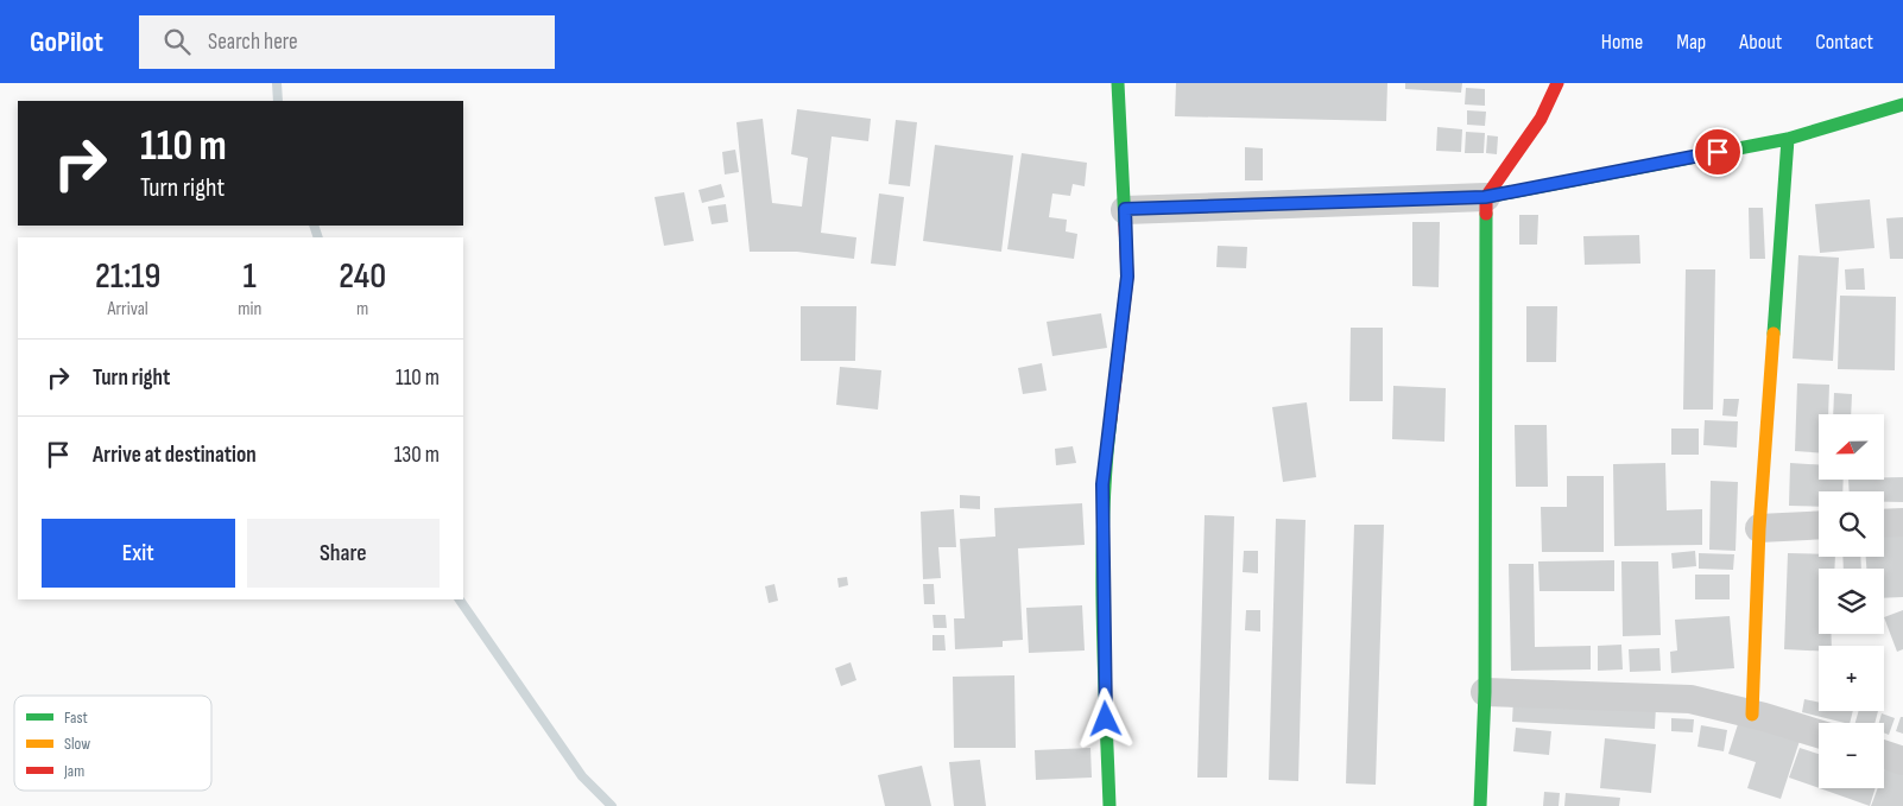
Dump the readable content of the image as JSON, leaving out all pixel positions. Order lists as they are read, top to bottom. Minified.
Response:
{"legend":["Fast","Slow","Jam"],"north":"left","page":{"header":"GoPilot","search":"Search here","nav":["Home","Map","About","Contact"],"turn":["110 m","Turn right"],"eta":["21:19","Arrival","1","min","240","m"],"list":[{"name":"Turn right","value":"110 m"},{"name":"Arrive at destination","value":"130 m"}],"map_buttons":["+","−"],"buttons":["Exit","Share"]}}
